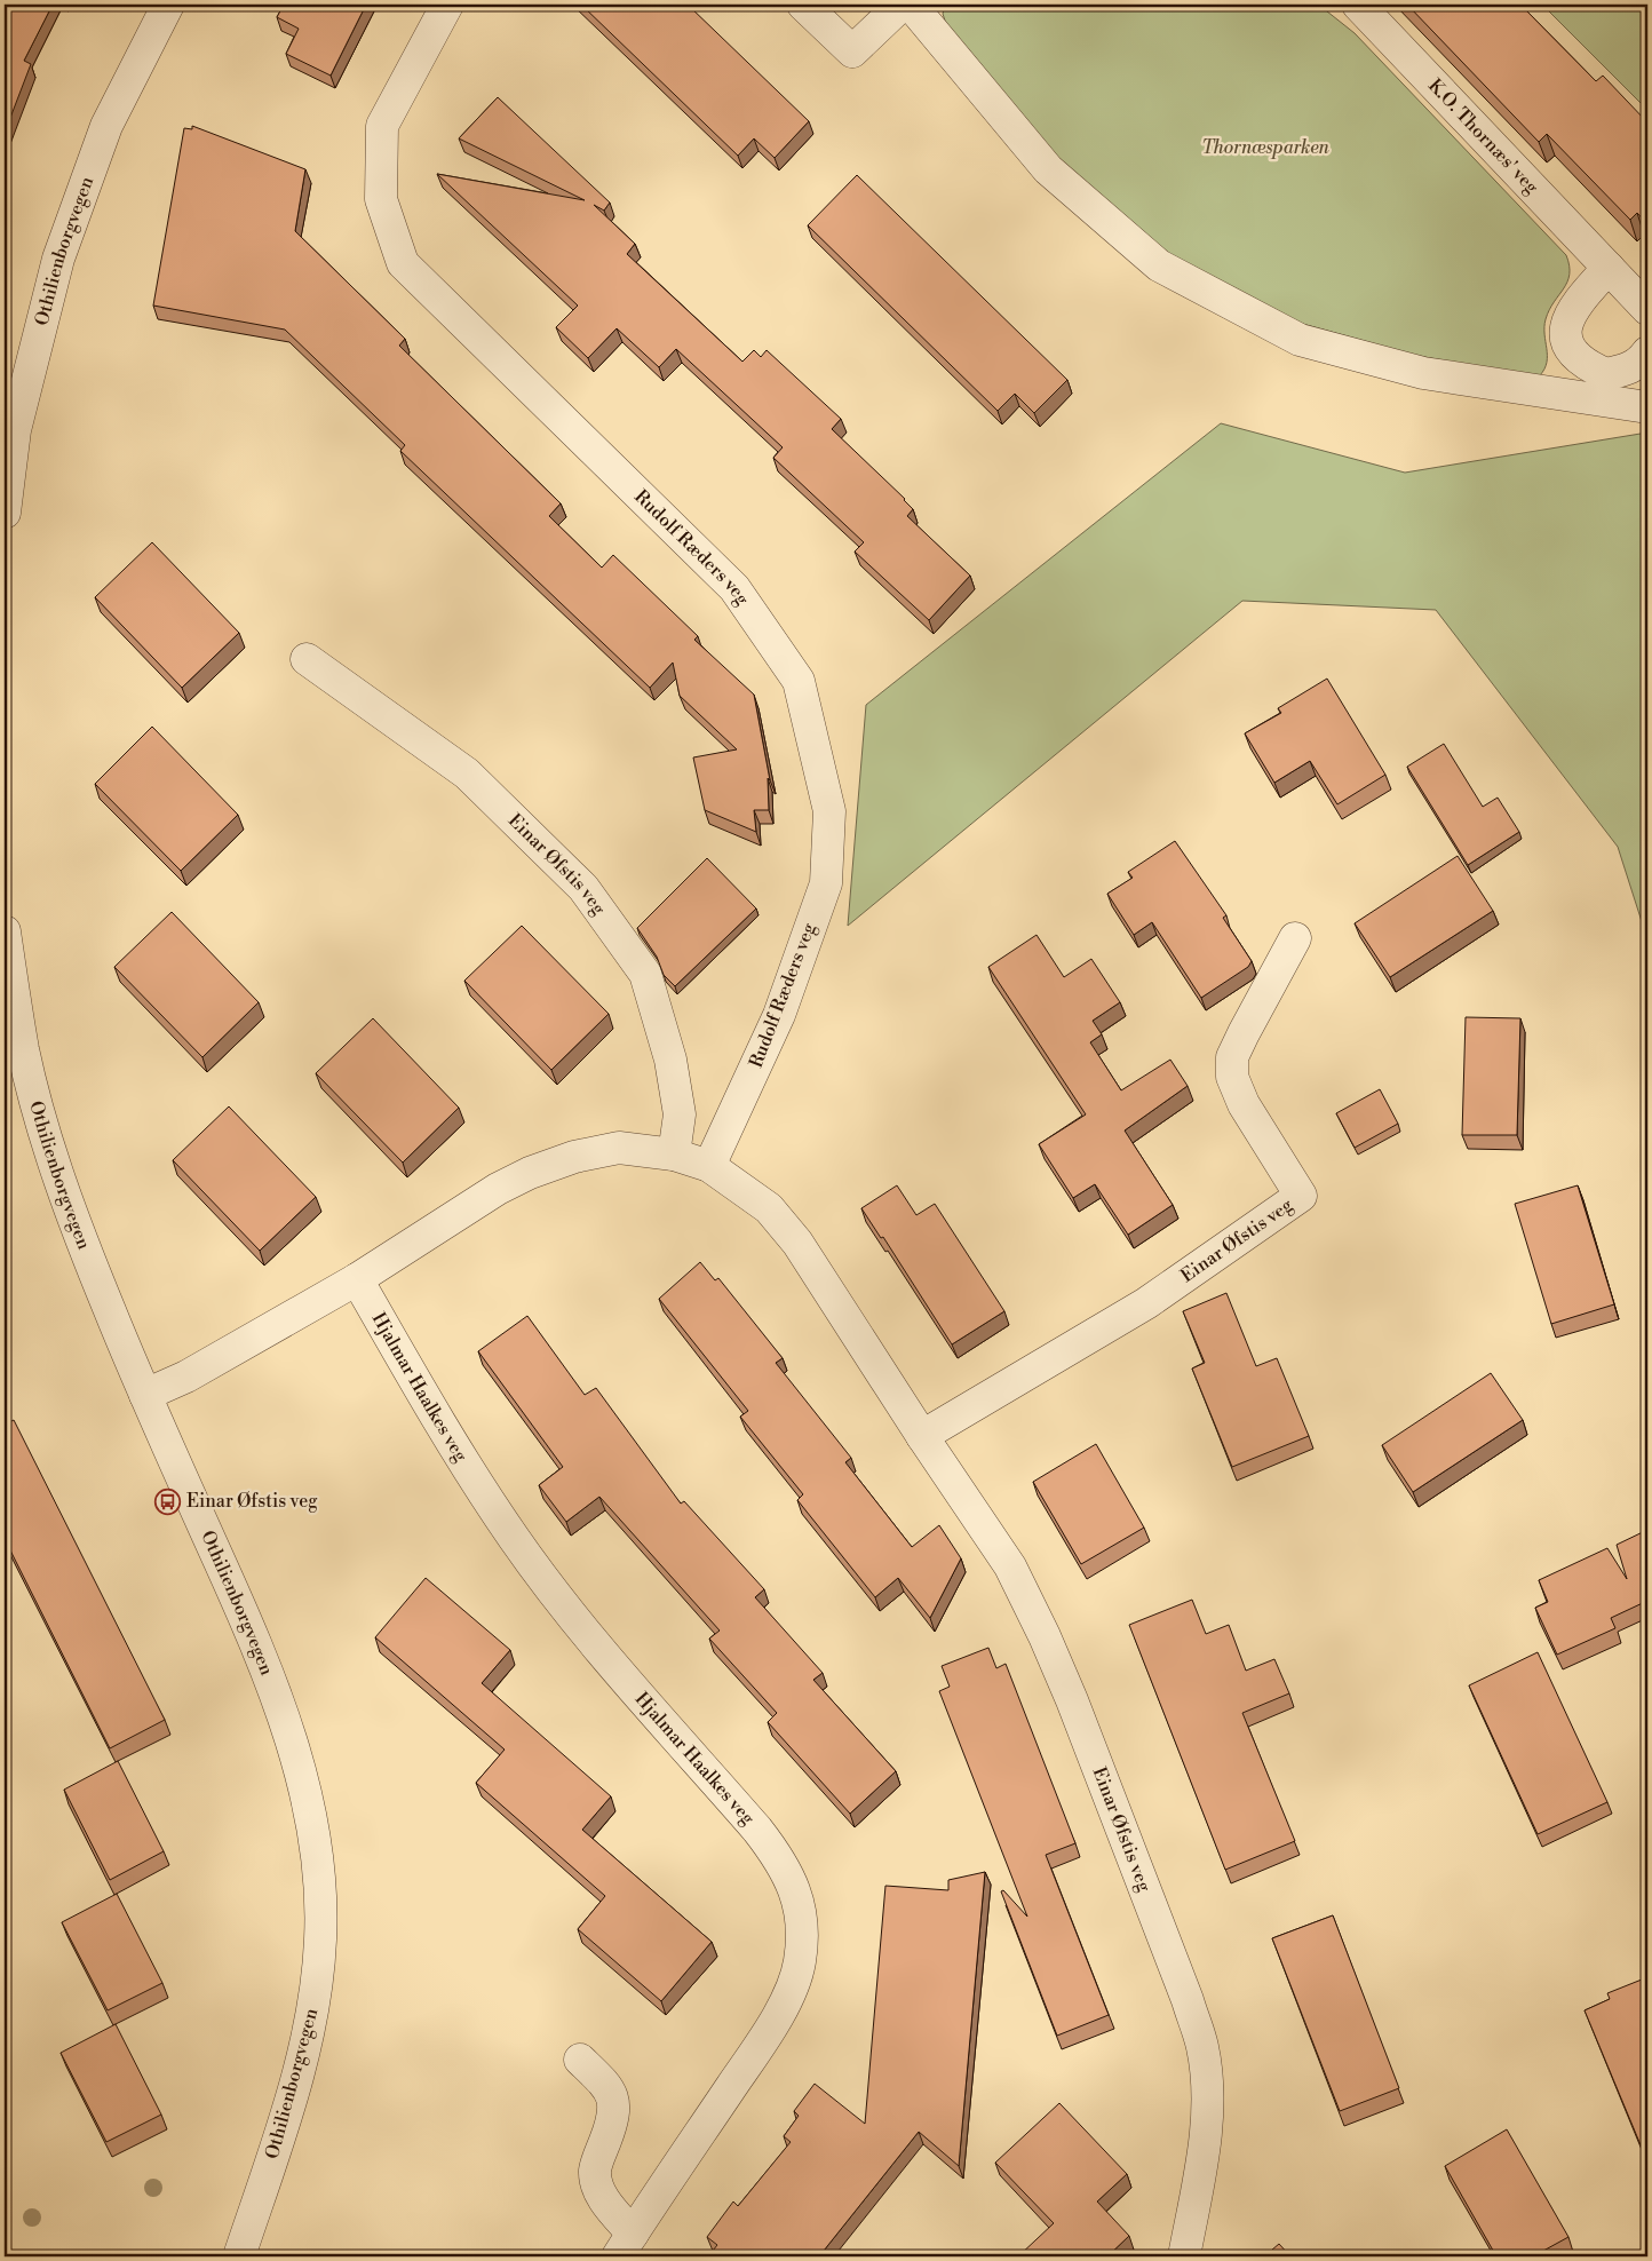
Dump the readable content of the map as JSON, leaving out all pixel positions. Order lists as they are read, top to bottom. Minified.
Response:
{"streets":{"street":["K.O. Thornæs' veg","Othilienborgvegen","Rudolf Ræders veg","Einar Øfstis veg","Hjalmar Haalkes veg"]},"crossings":[["Othilienborgvegen","Einar Øfstis veg"],["Rudolf Ræders veg","Einar Øfstis veg"],["Einar Øfstis veg","Hjalmar Haalkes veg"]],"parks":["Thornæsparken"],"places":{"bus stop":["Einar Øfstis veg"]}}
